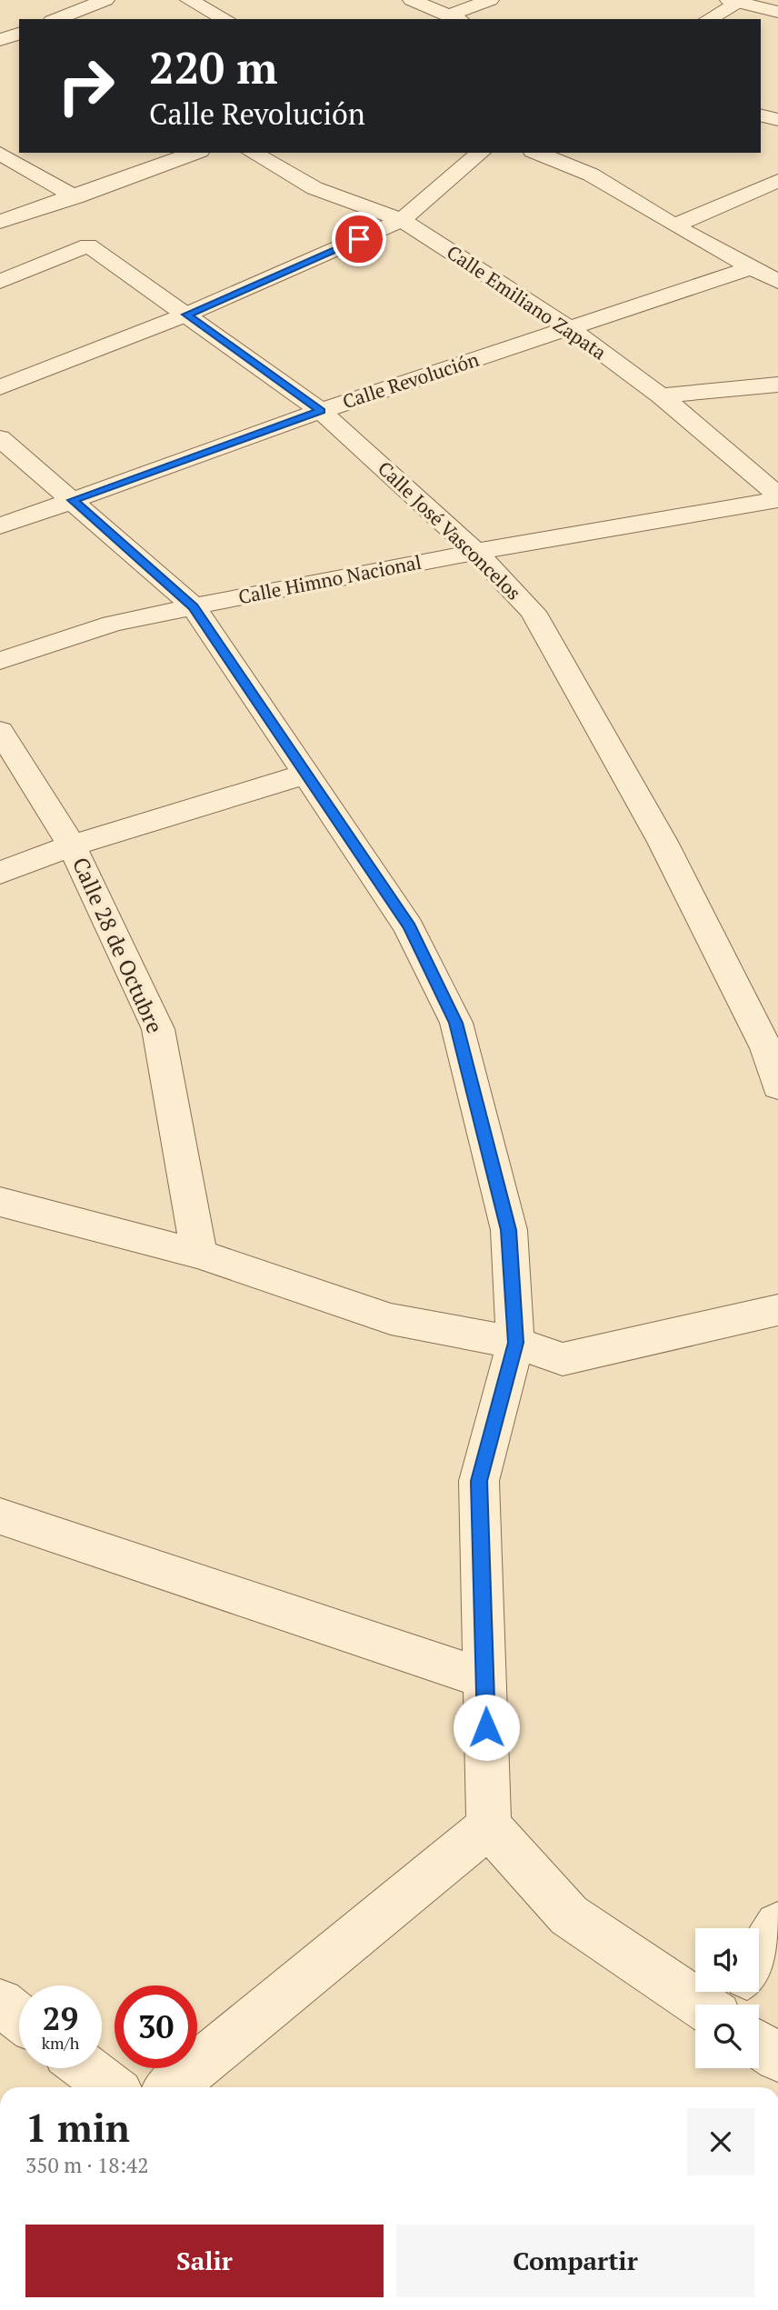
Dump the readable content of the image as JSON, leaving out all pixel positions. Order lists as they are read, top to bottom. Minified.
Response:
{"streets":{"street":["Calle Emiliano Zapata","Calle Revolución","Calle José Vasconcelos","Calle Himno Nacional","Calle 28 de Octubre"]},"crossings":[["Calle Emiliano Zapata","Calle Revolución"],["Calle Emiliano Zapata","Calle Himno Nacional"],["Calle Revolución","Calle José Vasconcelos"],["Calle José Vasconcelos","Calle Himno Nacional"]],"page":{"turn":["220 m","Calle Revolución"],"speed":"29 km/h","limit":"30","heading":["1 min","350 m · 18:42"],"buttons":["Salir","Compartir"]}}
